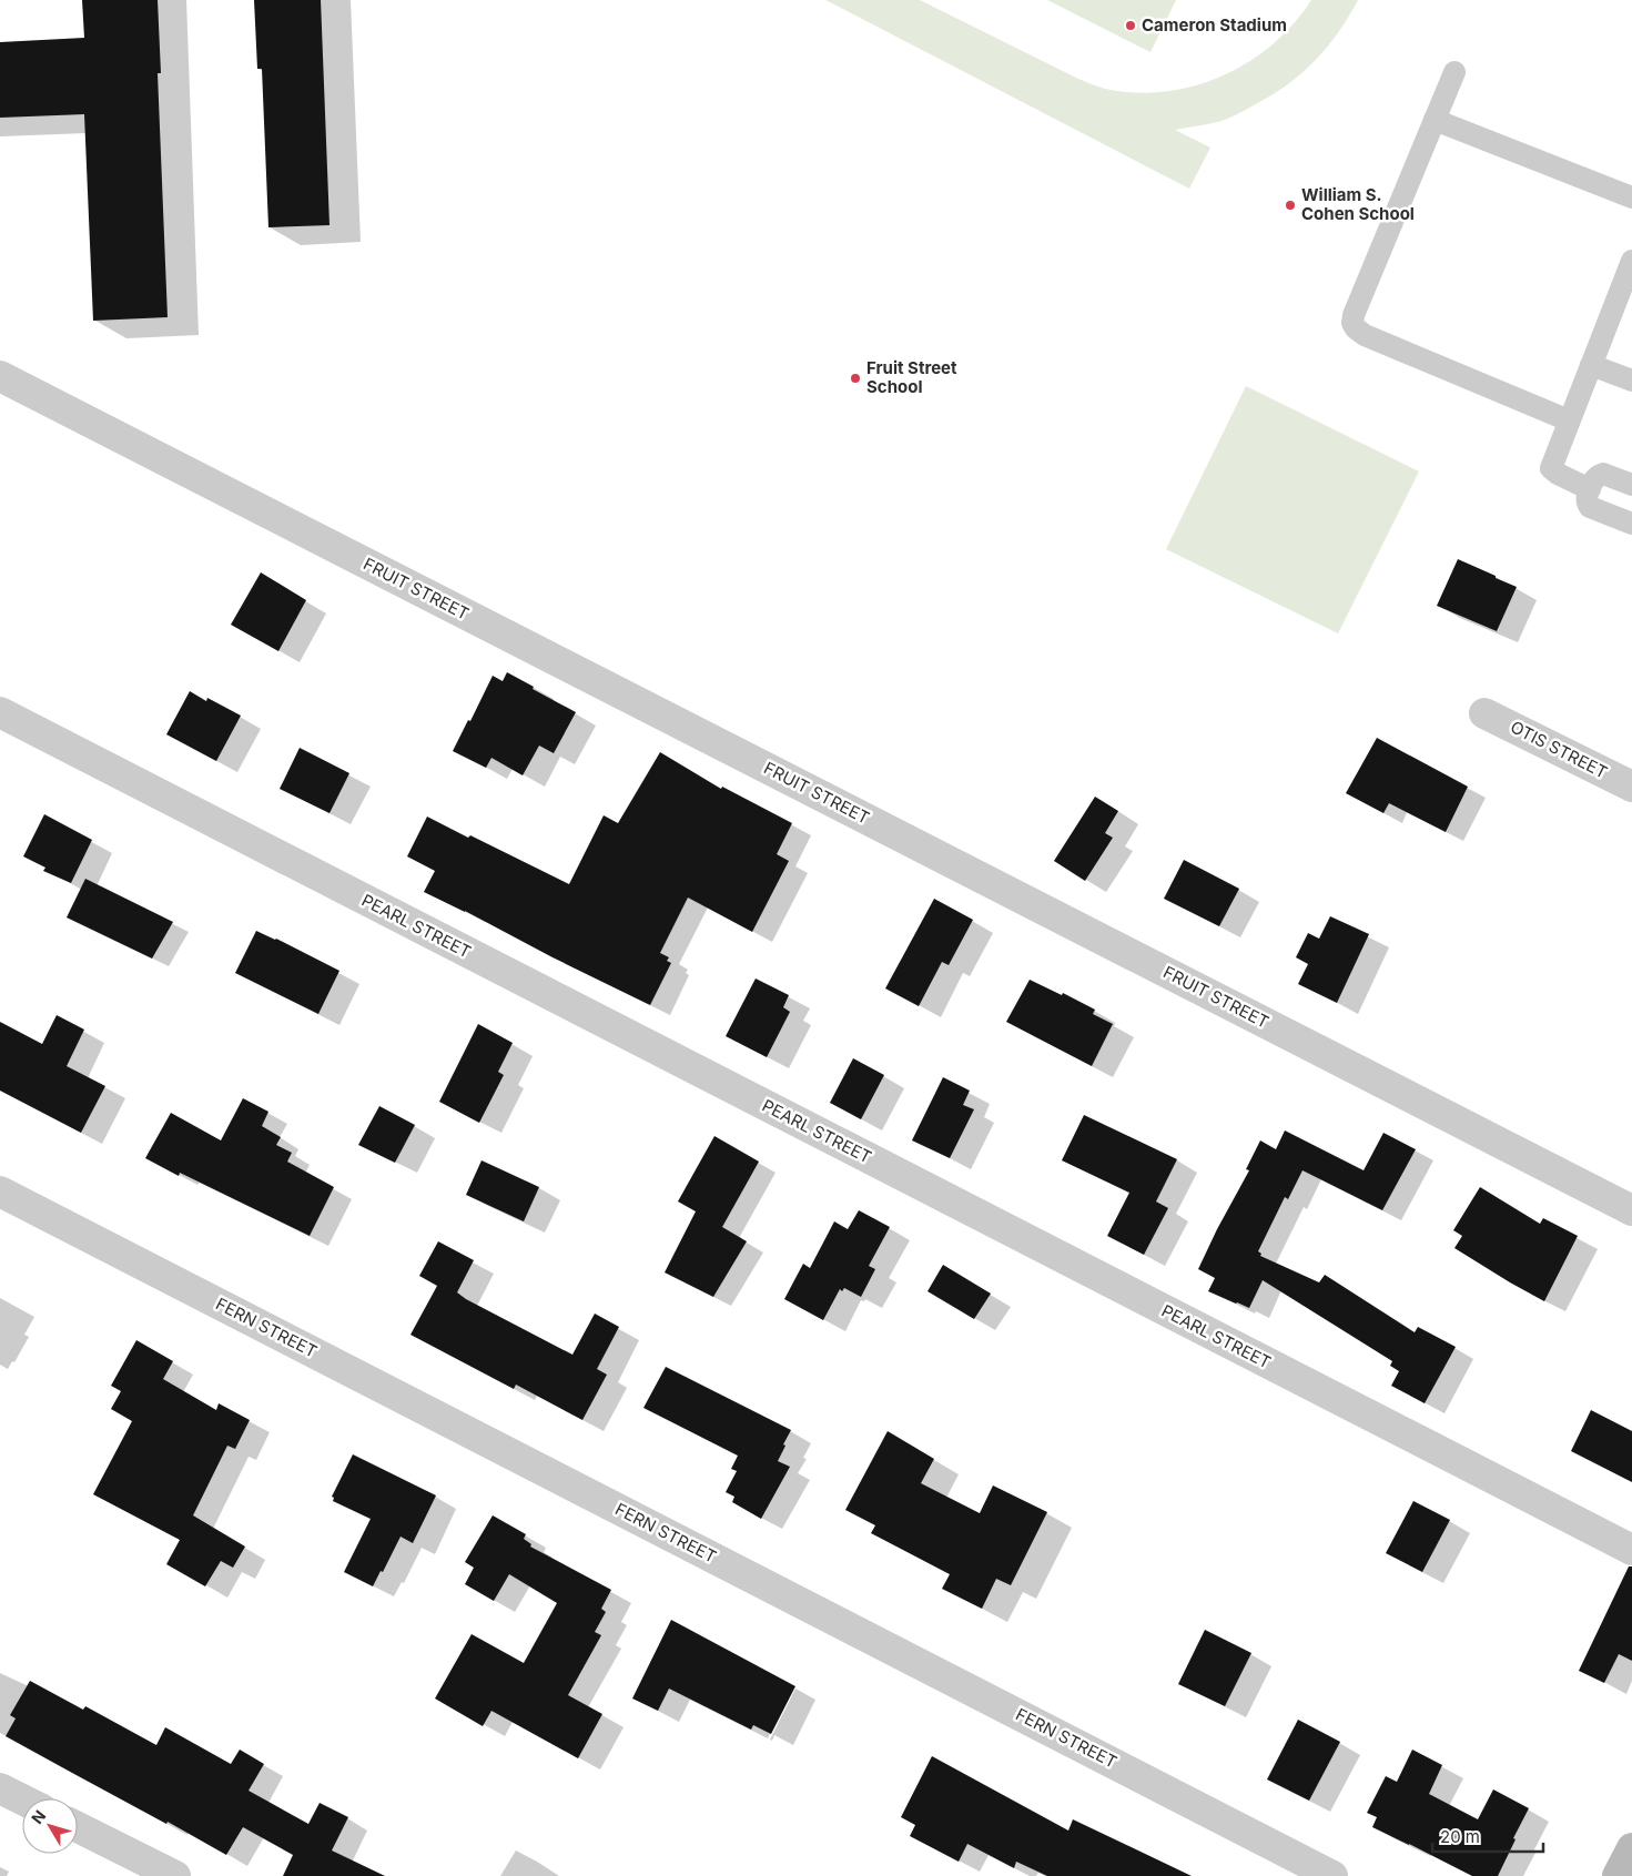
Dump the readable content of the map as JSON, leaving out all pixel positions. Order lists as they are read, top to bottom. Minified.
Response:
{"streets":{"street":["FRUIT STREET","OTIS STREET","PEARL STREET","FERN STREET"]},"places":["Cameron Stadium","William S. Cohen School","Fruit Street School"],"scale_bar":"20 m","north":"top left"}
